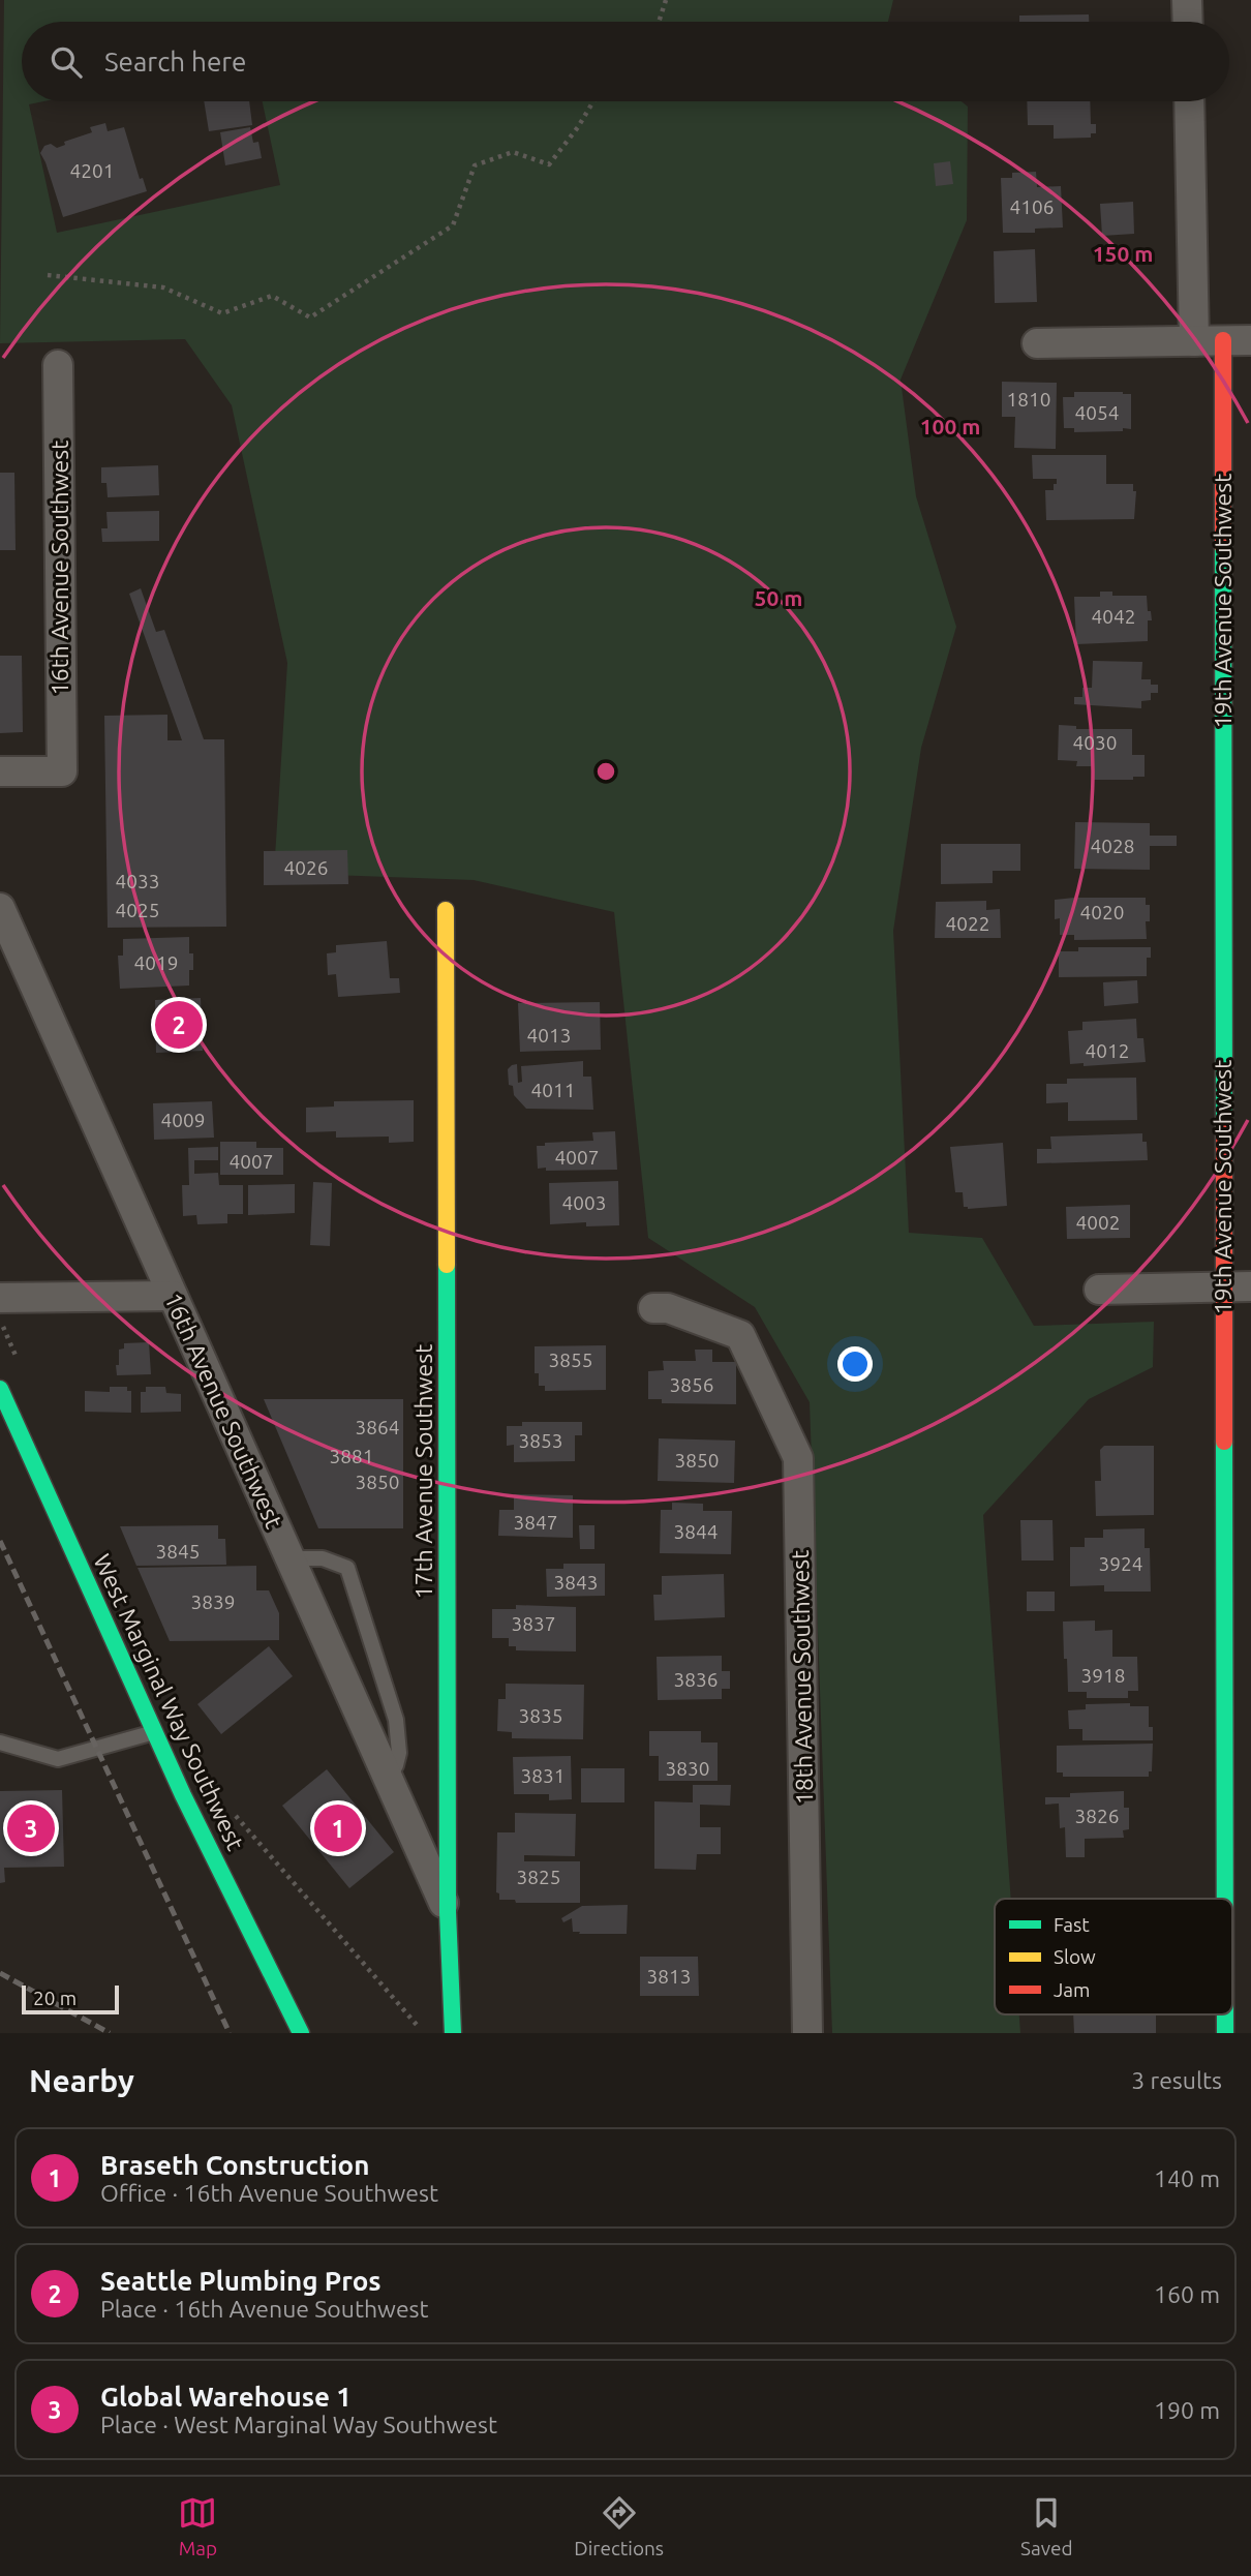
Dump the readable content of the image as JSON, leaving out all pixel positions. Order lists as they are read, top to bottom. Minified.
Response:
{"streets":{"street":["16th Avenue Southwest","19th Avenue Southwest","17th Avenue Southwest","18th Avenue Southwest","West Marginal Way Southwest"]},"crossings":[["16th Avenue Southwest","17th Avenue Southwest"]],"house_numbers":["4201","4106","1810","4054","4042","4030","4028","4026","4033","4025","4020","4022","4019","4013","4012","4011","4009","4007","4007","4003","4002","3855","3856","3864","3853","3881","3850","3850","3847","3844","3845","3924","3843","3839","3837","3918","3836","3835","3830","3831","3826","3825","3813"],"legend":["Fast","Slow","Jam"],"scale_bar":"20 m","page":{"search":"Search here","pins":["2","1","3"],"scale":"20 m","heading":["Nearby","3 results"],"list":[{"mark":"1","name":"Braseth Construction","note":"Office · 16th Avenue Southwest","value":"140 m"},{"mark":"2","name":"Seattle Plumbing Pros","note":"Place · 16th Avenue Southwest","value":"160 m"},{"mark":"3","name":"Global Warehouse 1","note":"Place · West Marginal Way Southwest","value":"190 m"}],"nav":["Map","Directions","Saved"]},"rings":["150 m","100 m","50 m"]}
